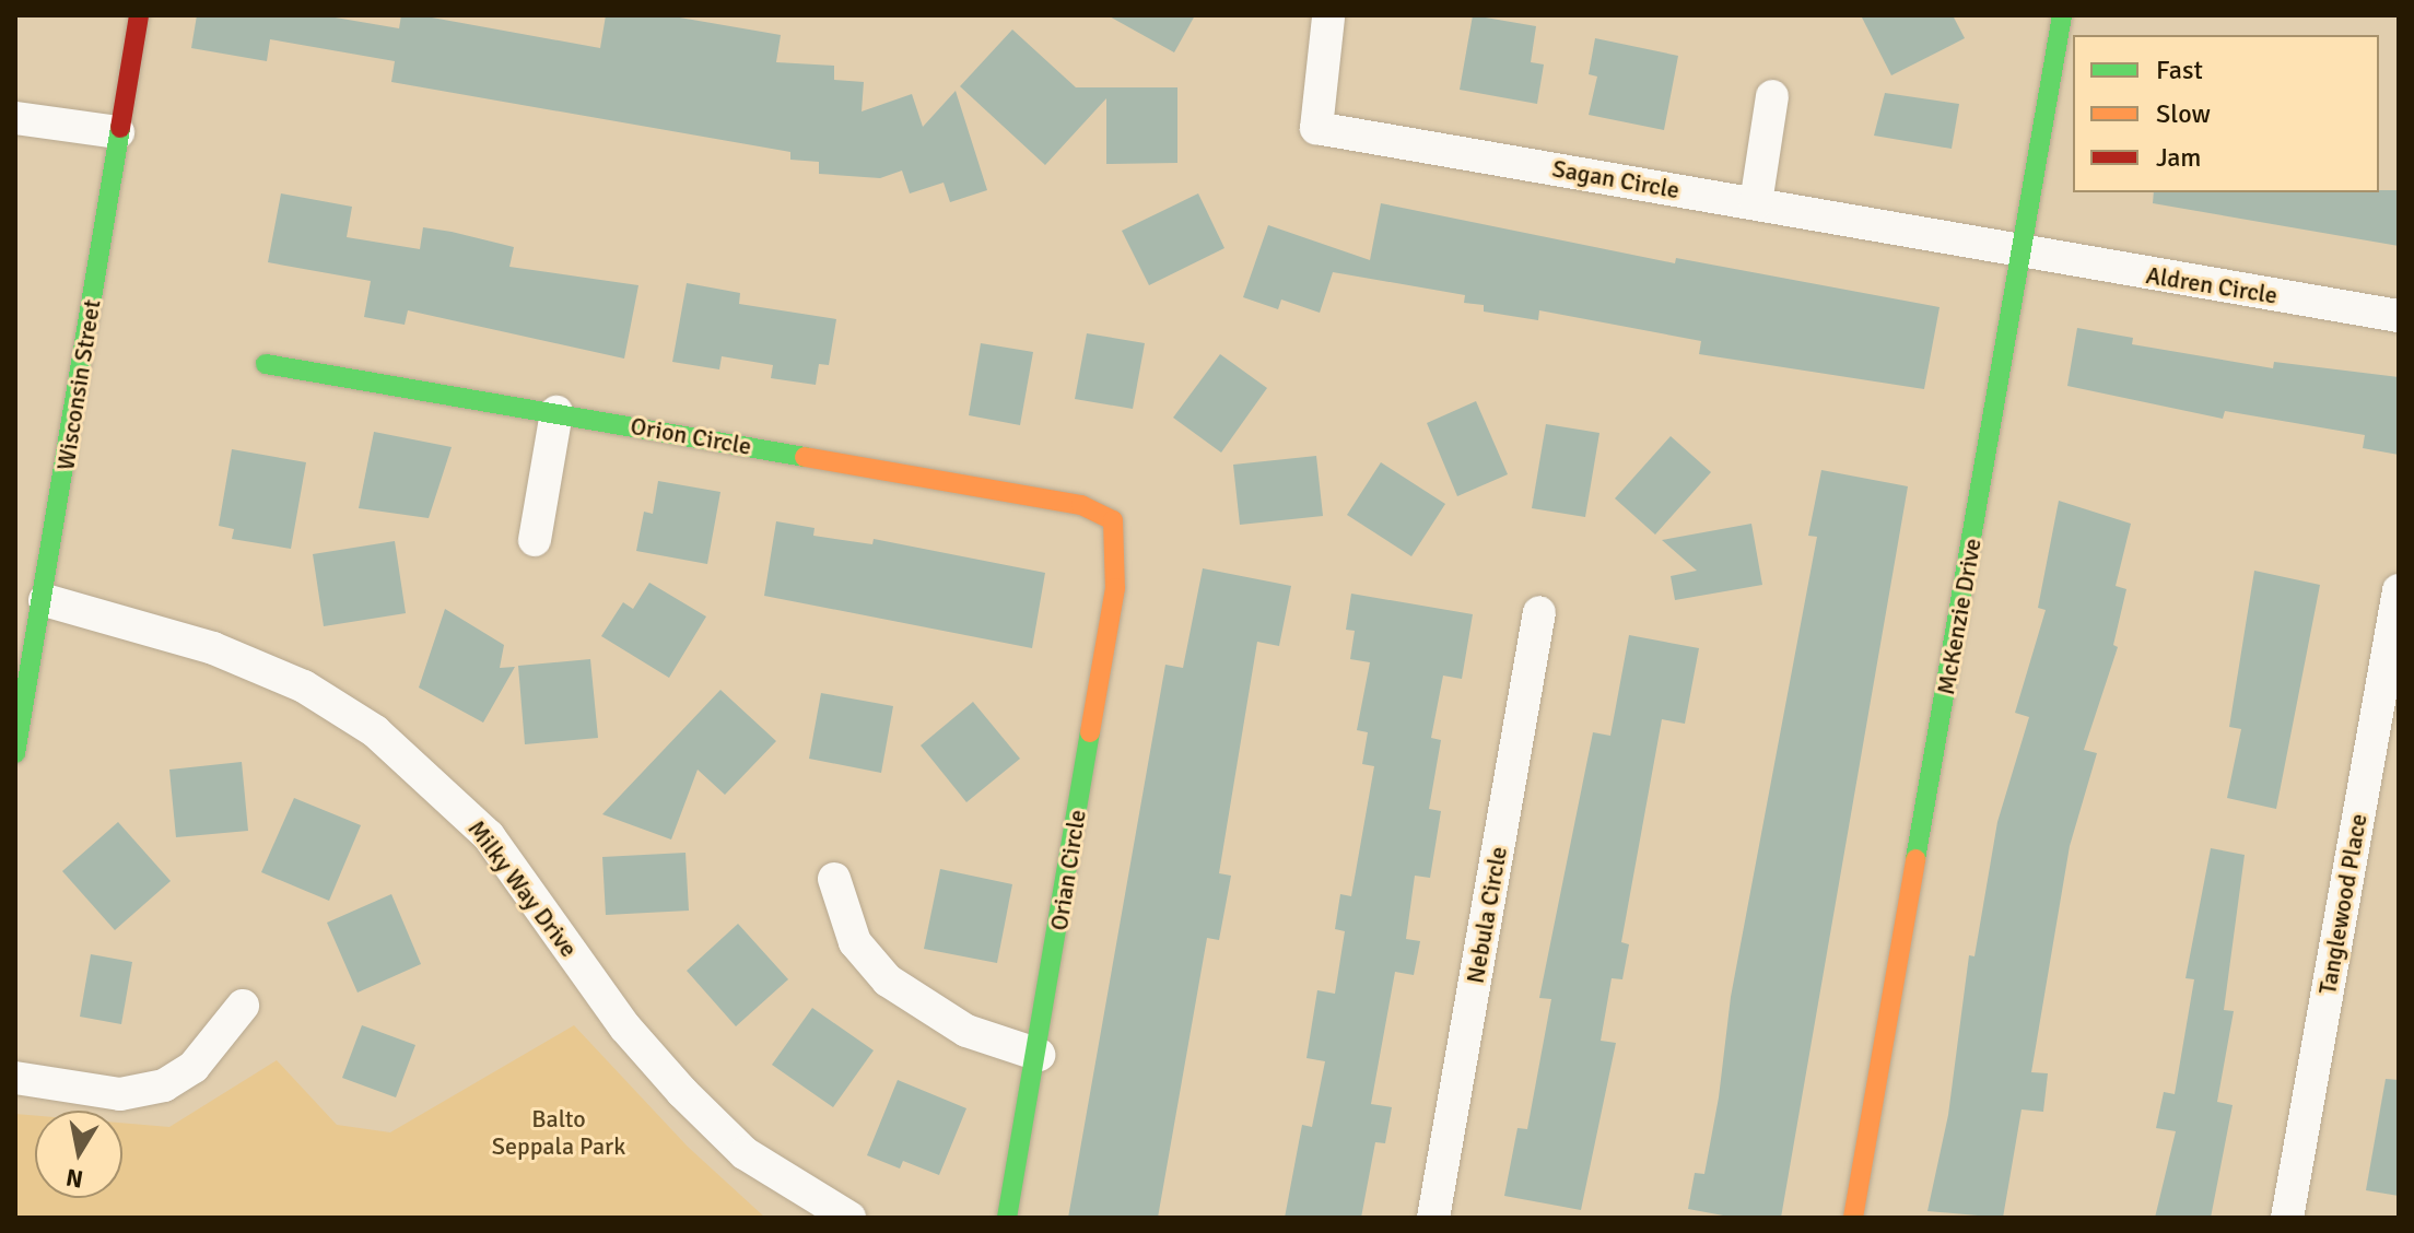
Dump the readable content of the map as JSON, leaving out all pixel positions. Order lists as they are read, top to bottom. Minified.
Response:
{"streets":{"street":["Sagan Circle","Aldren Circle","Wisconsin Street","Orion Circle","McKenzie Drive","Orian Circle","Milky Way Drive","Tanglewood Place","Nebula Circle"]},"crossings":[["Sagan Circle","Aldren Circle"],["Sagan Circle","McKenzie Drive"],["Aldren Circle","McKenzie Drive"],["Wisconsin Street","Milky Way Drive"],["Orion Circle","Orian Circle"]],"parks":["Balto Seppala Park"],"legend":["Fast","Slow","Jam"],"north":"bottom"}
